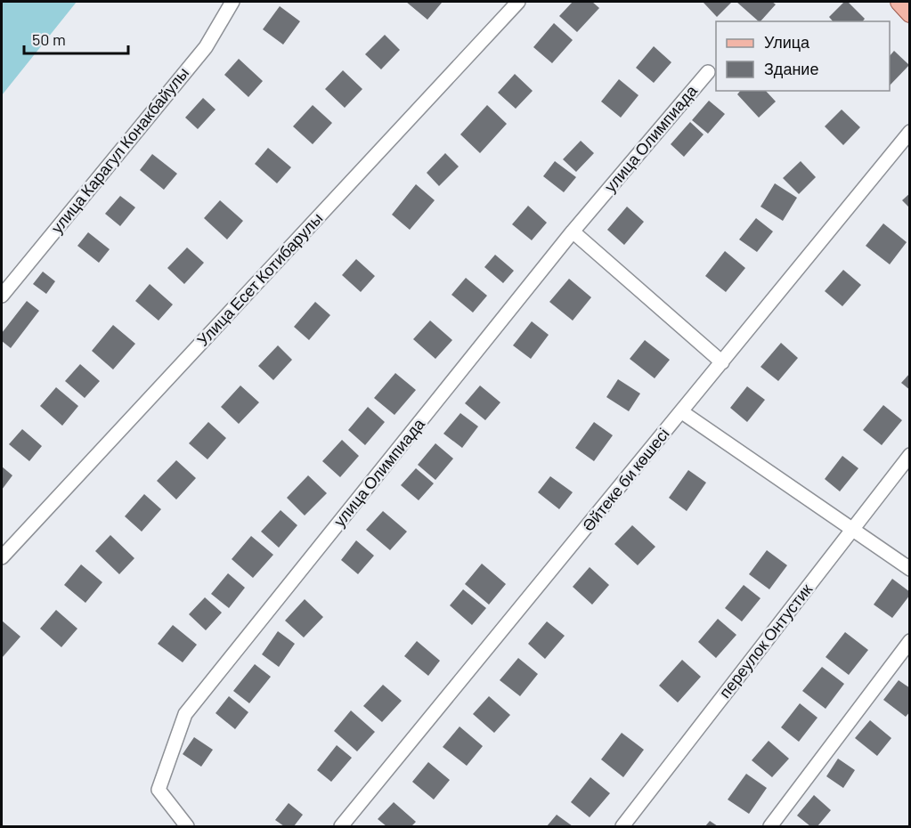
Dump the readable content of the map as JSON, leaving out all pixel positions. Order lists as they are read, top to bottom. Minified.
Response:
{"streets":{"street":["улица Олимпиада","улица Карагул Конакбайулы","Улица Есет Котибарулы","Әйтеке би көшесі","переулок Онтустик"]},"legend":["Улица","Здание"],"scale_bar":"50 m"}
